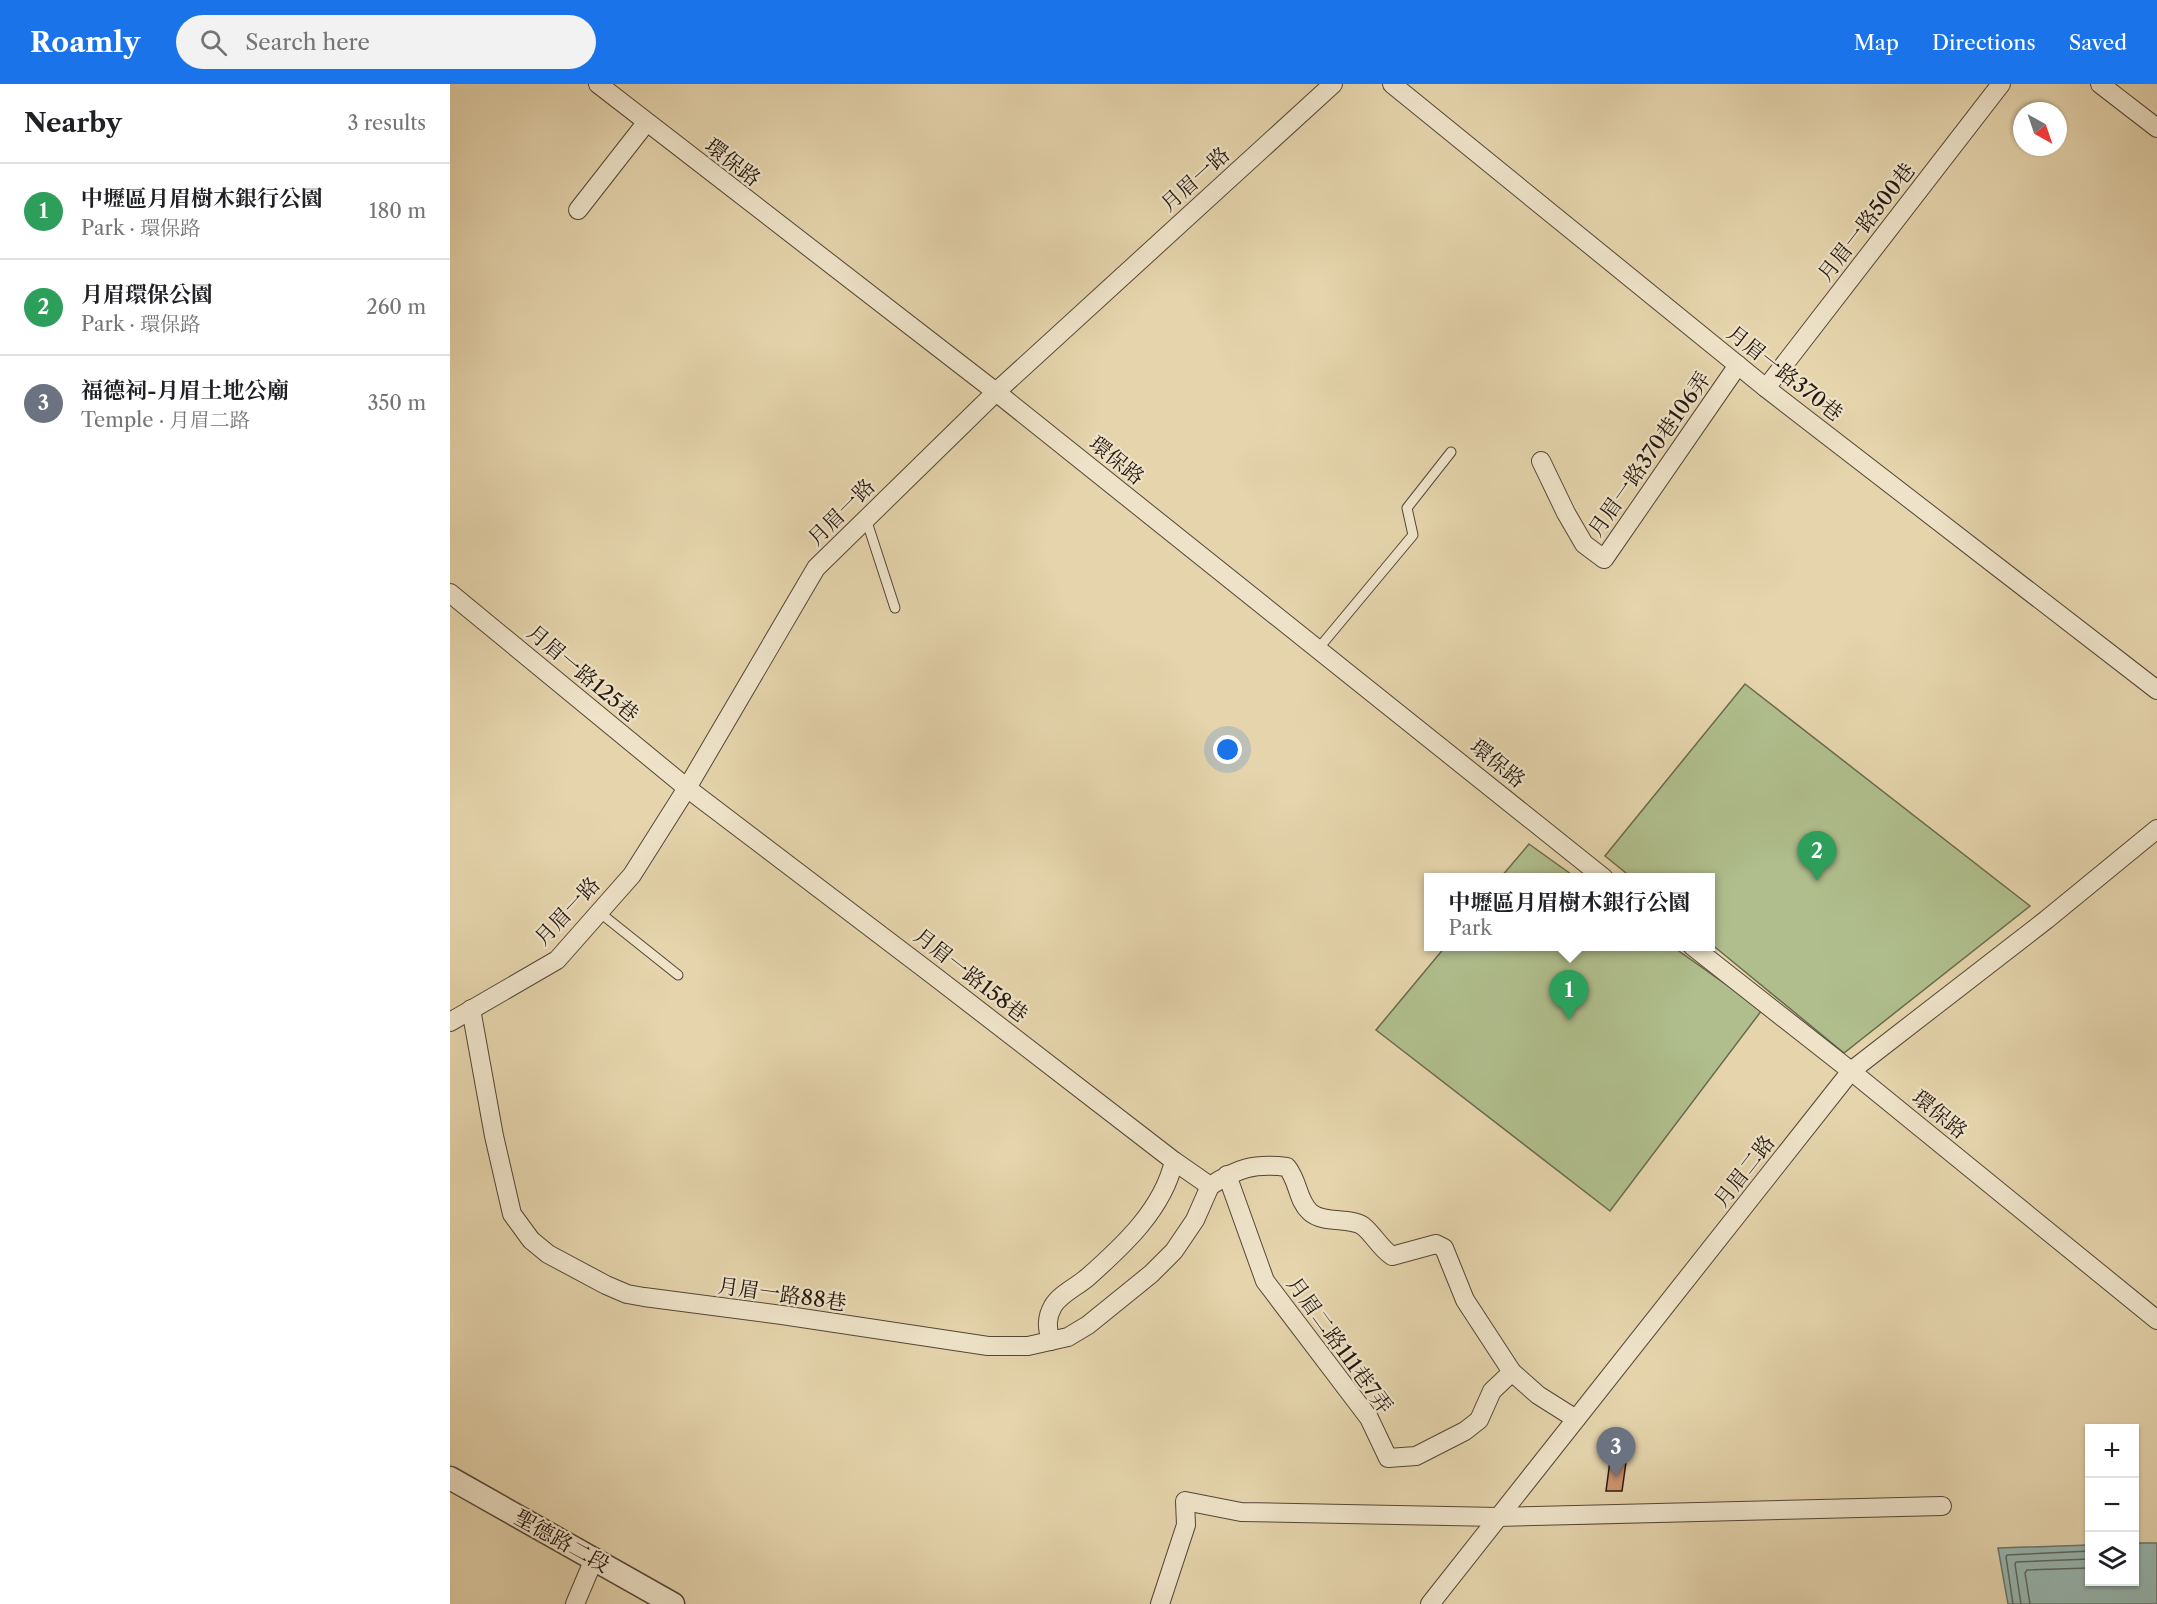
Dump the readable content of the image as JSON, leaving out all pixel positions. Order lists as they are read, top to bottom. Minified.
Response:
{"streets":{"street":["環保路","月眉一路","月眉一路500巷","月眉一路370巷","月眉一路370巷106弄","月眉一路125巷","月眉一路158巷","月眉二路","月眉一路88巷","月眉二路111巷7弄","聖德路二段"]},"crossings":[["環保路","月眉一路"],["環保路","月眉二路"],["月眉一路","月眉一路125巷"],["月眉一路","月眉一路158巷"],["月眉一路","月眉一路88巷"],["月眉一路500巷","月眉一路370巷"],["月眉一路370巷","月眉一路370巷106弄"],["月眉一路125巷","月眉一路158巷"],["月眉一路158巷","月眉一路88巷"]],"north":"bottom right","page":{"header":"Roamly","search":"Search here","nav":["Map","Directions","Saved"],"heading":["Nearby","3 results"],"list":[{"mark":"1","name":"中壢區月眉樹木銀行公園","note":"Park · 環保路","value":"180 m"},{"mark":"2","name":"月眉環保公園","note":"Park · 環保路","value":"260 m"},{"mark":"3","name":"福德祠-月眉土地公廟","note":"Temple · 月眉二路","value":"350 m"}],"pins":["2","1","3"],"popup":["中壢區月眉樹木銀行公園","Park"],"map_buttons":["+","−"]}}
